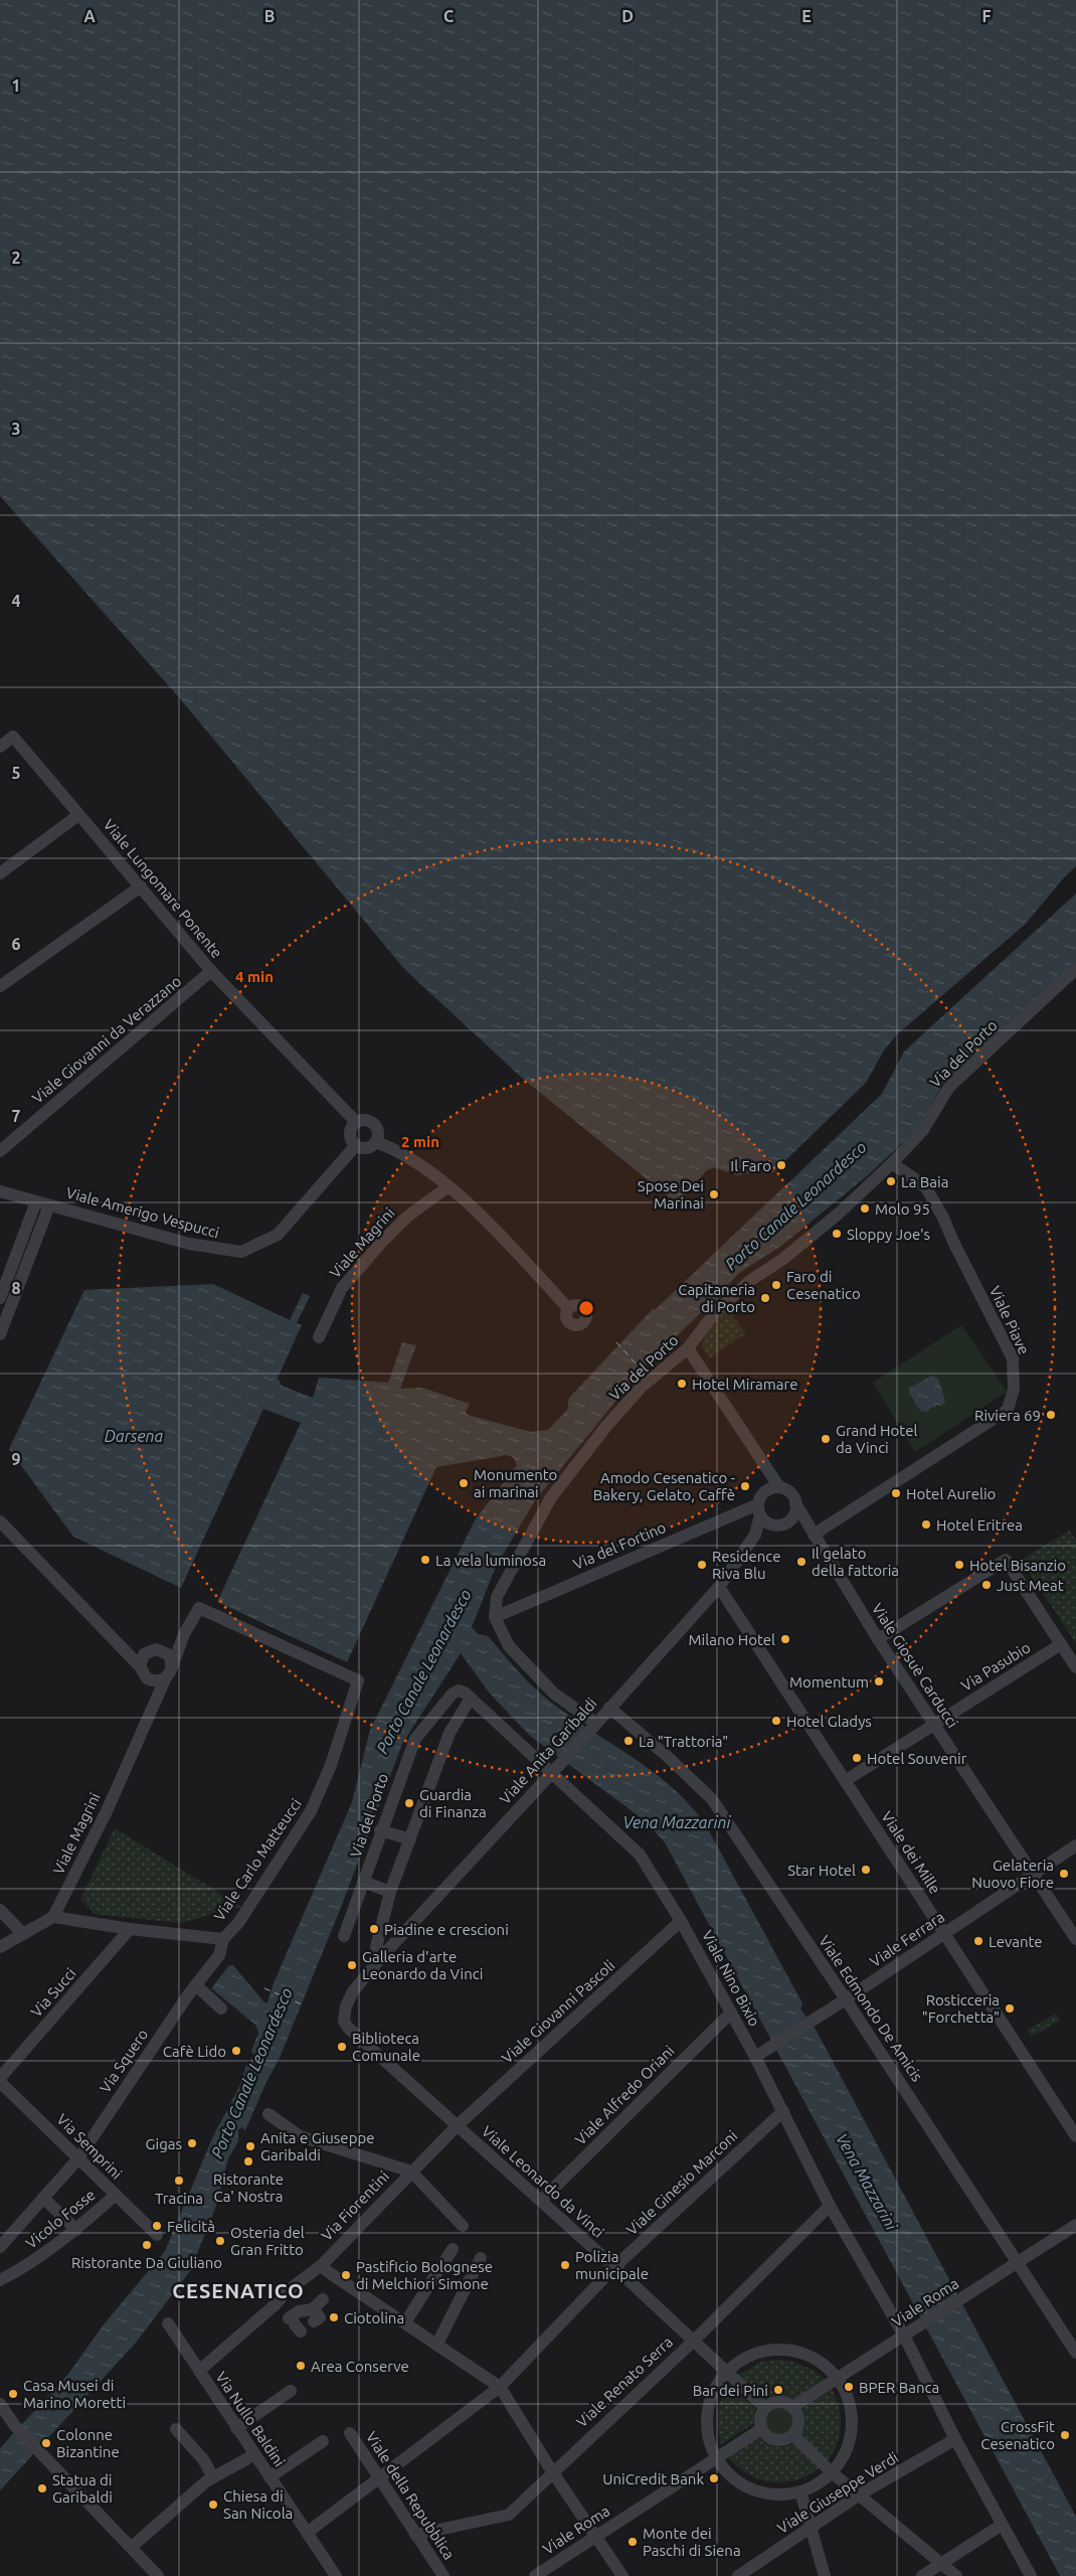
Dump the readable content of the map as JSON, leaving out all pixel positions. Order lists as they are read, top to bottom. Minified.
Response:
{"streets":{"street":["Viale Lungomare Ponente","Viale Giovanni da Verazzano","Via del Porto","Viale Amerigo Vespucci","Viale Magrini","Viale Piave","Via del Fortino","Viale Giosuè Carducci","Via Pasubio","Viale Anita Garibaldi","Viale dei Mille","Viale Carlo Matteucci","Viale Ferrara","Viale Nino Bixio","Via Succi","Viale Edmondo De Amicis","Viale Giovanni Pascoli","Via Squero","Viale Alfredo Oriani","Via Semprini","Viale Leonardo da Vinci","Viale Ginesio Marconi","Via Fiorentini","Vicolo Fosse","Viale Roma","Viale Renato Serra","Via Nullo Baldini","Viale Giuseppe Verdi","Viale della Repubblica"]},"crossings":[["Viale Lungomare Ponente","Viale Giovanni da Verazzano"],["Viale Lungomare Ponente","Viale Amerigo Vespucci"],["Via del Porto","Viale Piave"],["Via del Porto","Via del Fortino"],["Via del Porto","Viale Nino Bixio"],["Viale Magrini","Viale Carlo Matteucci"],["Viale Piave","Viale Giosuè Carducci"],["Via del Fortino","Viale Giosuè Carducci"],["Via del Fortino","Viale Anita Garibaldi"],["Viale Giosuè Carducci","Via Pasubio"],["Viale Giosuè Carducci","Viale Anita Garibaldi"],["Viale Giosuè Carducci","Viale Ferrara"],["Via Pasubio","Viale dei Mille"],["Viale Anita Garibaldi","Viale dei Mille"],["Viale Anita Garibaldi","Viale Nino Bixio"],["Viale Anita Garibaldi","Viale Edmondo De Amicis"],["Viale Anita Garibaldi","Viale Leonardo da Vinci"],["Viale dei Mille","Viale Ferrara"],["Viale Carlo Matteucci","Via Succi"],["Viale Carlo Matteucci","Via Squero"],["Viale Ferrara","Viale Nino Bixio"],["Viale Ferrara","Viale Edmondo De Amicis"],["Viale Nino Bixio","Viale Giovanni Pascoli"],["Viale Nino Bixio","Viale Alfredo Oriani"],["Viale Nino Bixio","Viale Ginesio Marconi"],["Viale Nino Bixio","Viale Roma"],["Viale Nino Bixio","Viale Renato Serra"],["Viale Nino Bixio","Viale Giuseppe Verdi"],["Viale Edmondo De Amicis","Viale Roma"],["Viale Giovanni Pascoli","Viale Leonardo da Vinci"],["Viale Giovanni Pascoli","Via Fiorentini"],["Via Squero","Via Semprini"],["Viale Alfredo Oriani","Viale Leonardo da Vinci"],["Via Semprini","Vicolo Fosse"],["Viale Leonardo da Vinci","Viale Ginesio Marconi"],["Viale Leonardo da Vinci","Via Fiorentini"],["Viale Leonardo da Vinci","Viale Roma"],["Viale Leonardo da Vinci","Viale Renato Serra"],["Viale Ginesio Marconi","Via Nullo Baldini"],["Viale Ginesio Marconi","Viale della Repubblica"],["Via Fiorentini","Via Nullo Baldini"],["Viale Renato Serra","Viale della Repubblica"]],"districts":["CESENATICO"],"water":["Porto Canale Leonardesco","Darsena","Vena Mazzarini"],"places":["Il Faro","La Baia","Spose Dei Marinai","Molo 95","Sloppy Joe's","Faro di Cesenatico","Capitaneria di Porto","Hotel Miramare","Riviera 69","Grand Hotel da Vinci","Monumento ai marinai","Amodo Cesenatico - Bakery, Gelato, Caffè","Hotel Aurelio","Hotel Eritrea","La vela luminosa","Il gelato della fattoria","Residence Riva Blu","Hotel Bisanzio","Just Meat","Milano Hotel","Momentum","Hotel Gladys","La \"Trattoria\"","Hotel Souvenir","Guardia di Finanza","Star Hotel","Gelateria Nuovo Fiore","Piadine e crescioni","Levante","Galleria d'arte Leonardo da Vinci","Rosticceria \"Forchetta\"","Biblioteca Comunale","Cafè Lido","Gigas","Anita e Giuseppe Garibaldi","Ristorante Ca' Nostra","Tracina","Felicità","Osteria del Gran Fritto","Ristorante Da Giuliano","Polizia municipale","Pastificio Bolognese di Melchiori Simone","Ciotolina","Area Conserve","BPER Banca","Bar dei Pini","Casa Musei di Marino Moretti","CrossFit Cesenatico","Colonne Bizantine","UniCredit Bank","Statua di Garibaldi","Chiesa di San Nicola","Monte dei Paschi di Siena"],"grid":{"columns":["A","B","C","D","E","F"],"rows":["1","2","3","4","5","6","7","8","9"]},"rings":["4 min","2 min"]}
